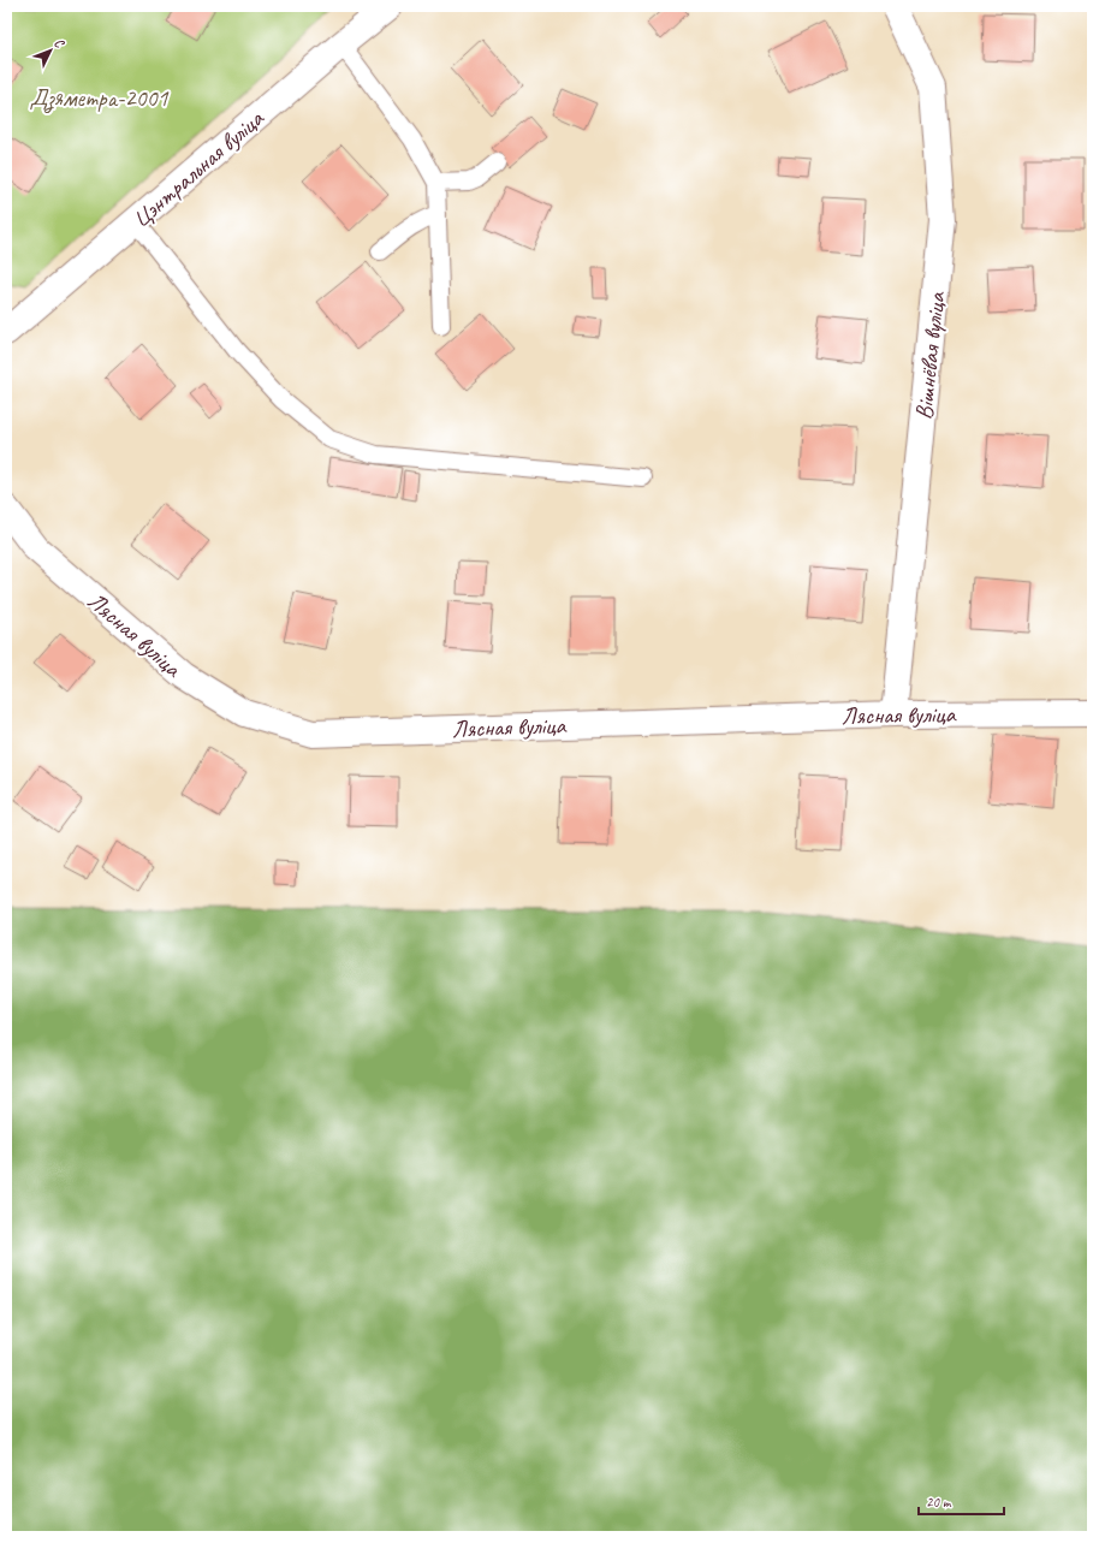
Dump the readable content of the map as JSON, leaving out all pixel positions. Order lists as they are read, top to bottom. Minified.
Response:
{"streets":{"street":["Цэнтральная вуліца","Вішнёвая вуліца","Лясная вуліца"]},"crossings":[["Вішнёвая вуліца","Лясная вуліца"]],"parks":["Дзяметра-2001"],"scale_bar":"20 m","north":"top right"}
